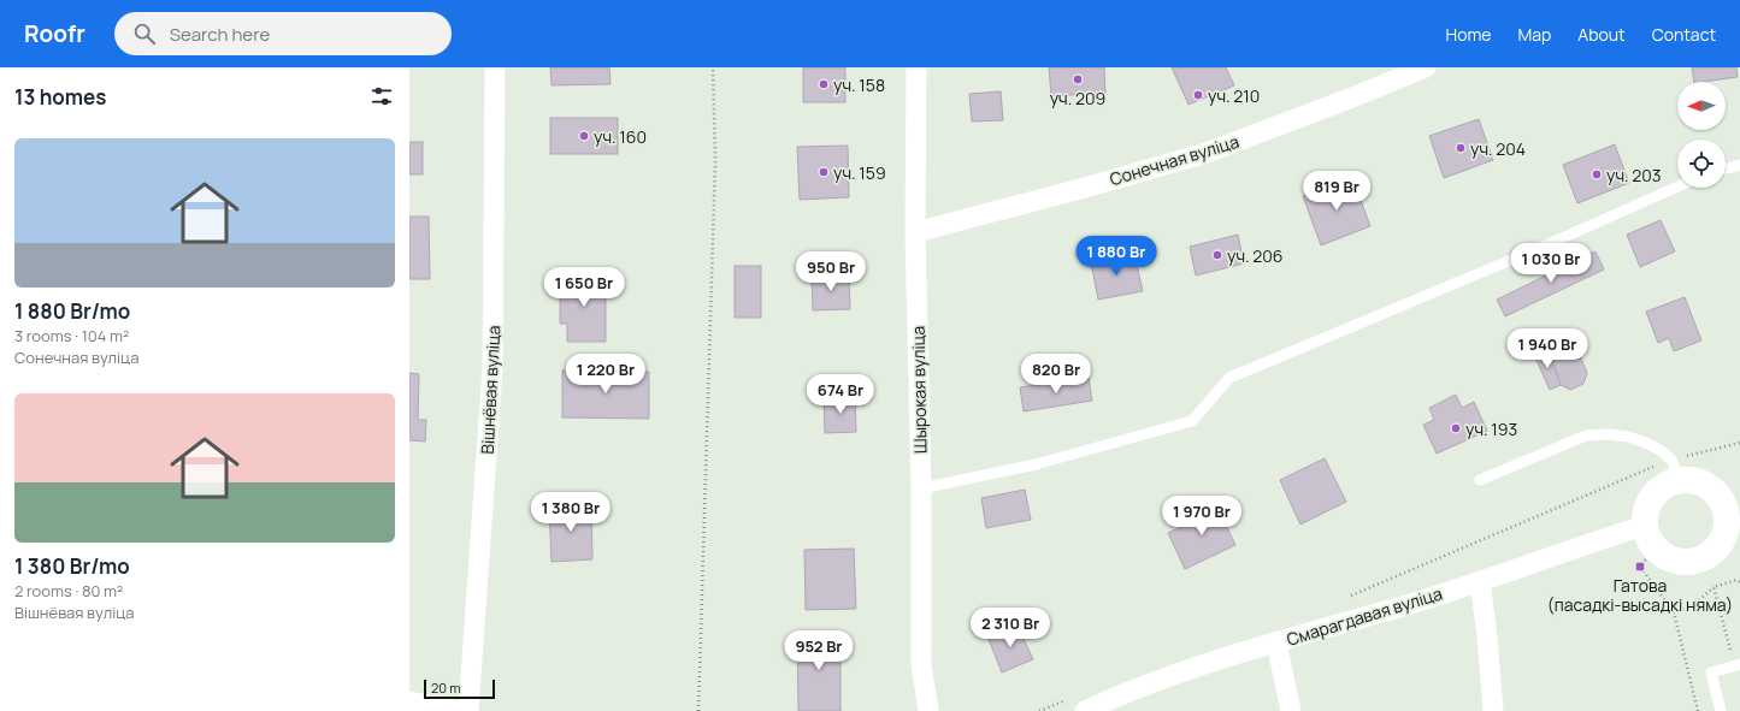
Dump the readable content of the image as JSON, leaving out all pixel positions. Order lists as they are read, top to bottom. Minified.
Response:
{"streets":{"street":["Сонечная вуліца","Вішнёвая вуліца","Шырокая вуліца","Смарагдавая вуліца"]},"crossings":[["Сонечная вуліца","Шырокая вуліца"]],"places":{"other":["уч. 209","уч. 158","уч. 210","уч. 160","уч. 204","уч. 159","уч. 203","уч. 206","уч. 193"],"transit":["Гатова (пасадкі-высадкі няма)"]},"scale_bar":"20 m","north":"left","page":{"header":"Roofr","search":"Search here","nav":["Home","Map","About","Contact"],"heading":"13 homes","list":[{"name":"1 880 Br/mo","note":"3 rooms · 104 m² · Сонечная вуліца"},{"name":"1 380 Br/mo","note":"2 rooms · 80 m² · Вішнёвая вуліца"}],"price":["819 Br","1 880 Br","1 030 Br","950 Br","1 650 Br","1 940 Br","1 220 Br","820 Br","674 Br","1 380 Br","1 970 Br","2 310 Br","952 Br"],"scale":"20 m"}}
